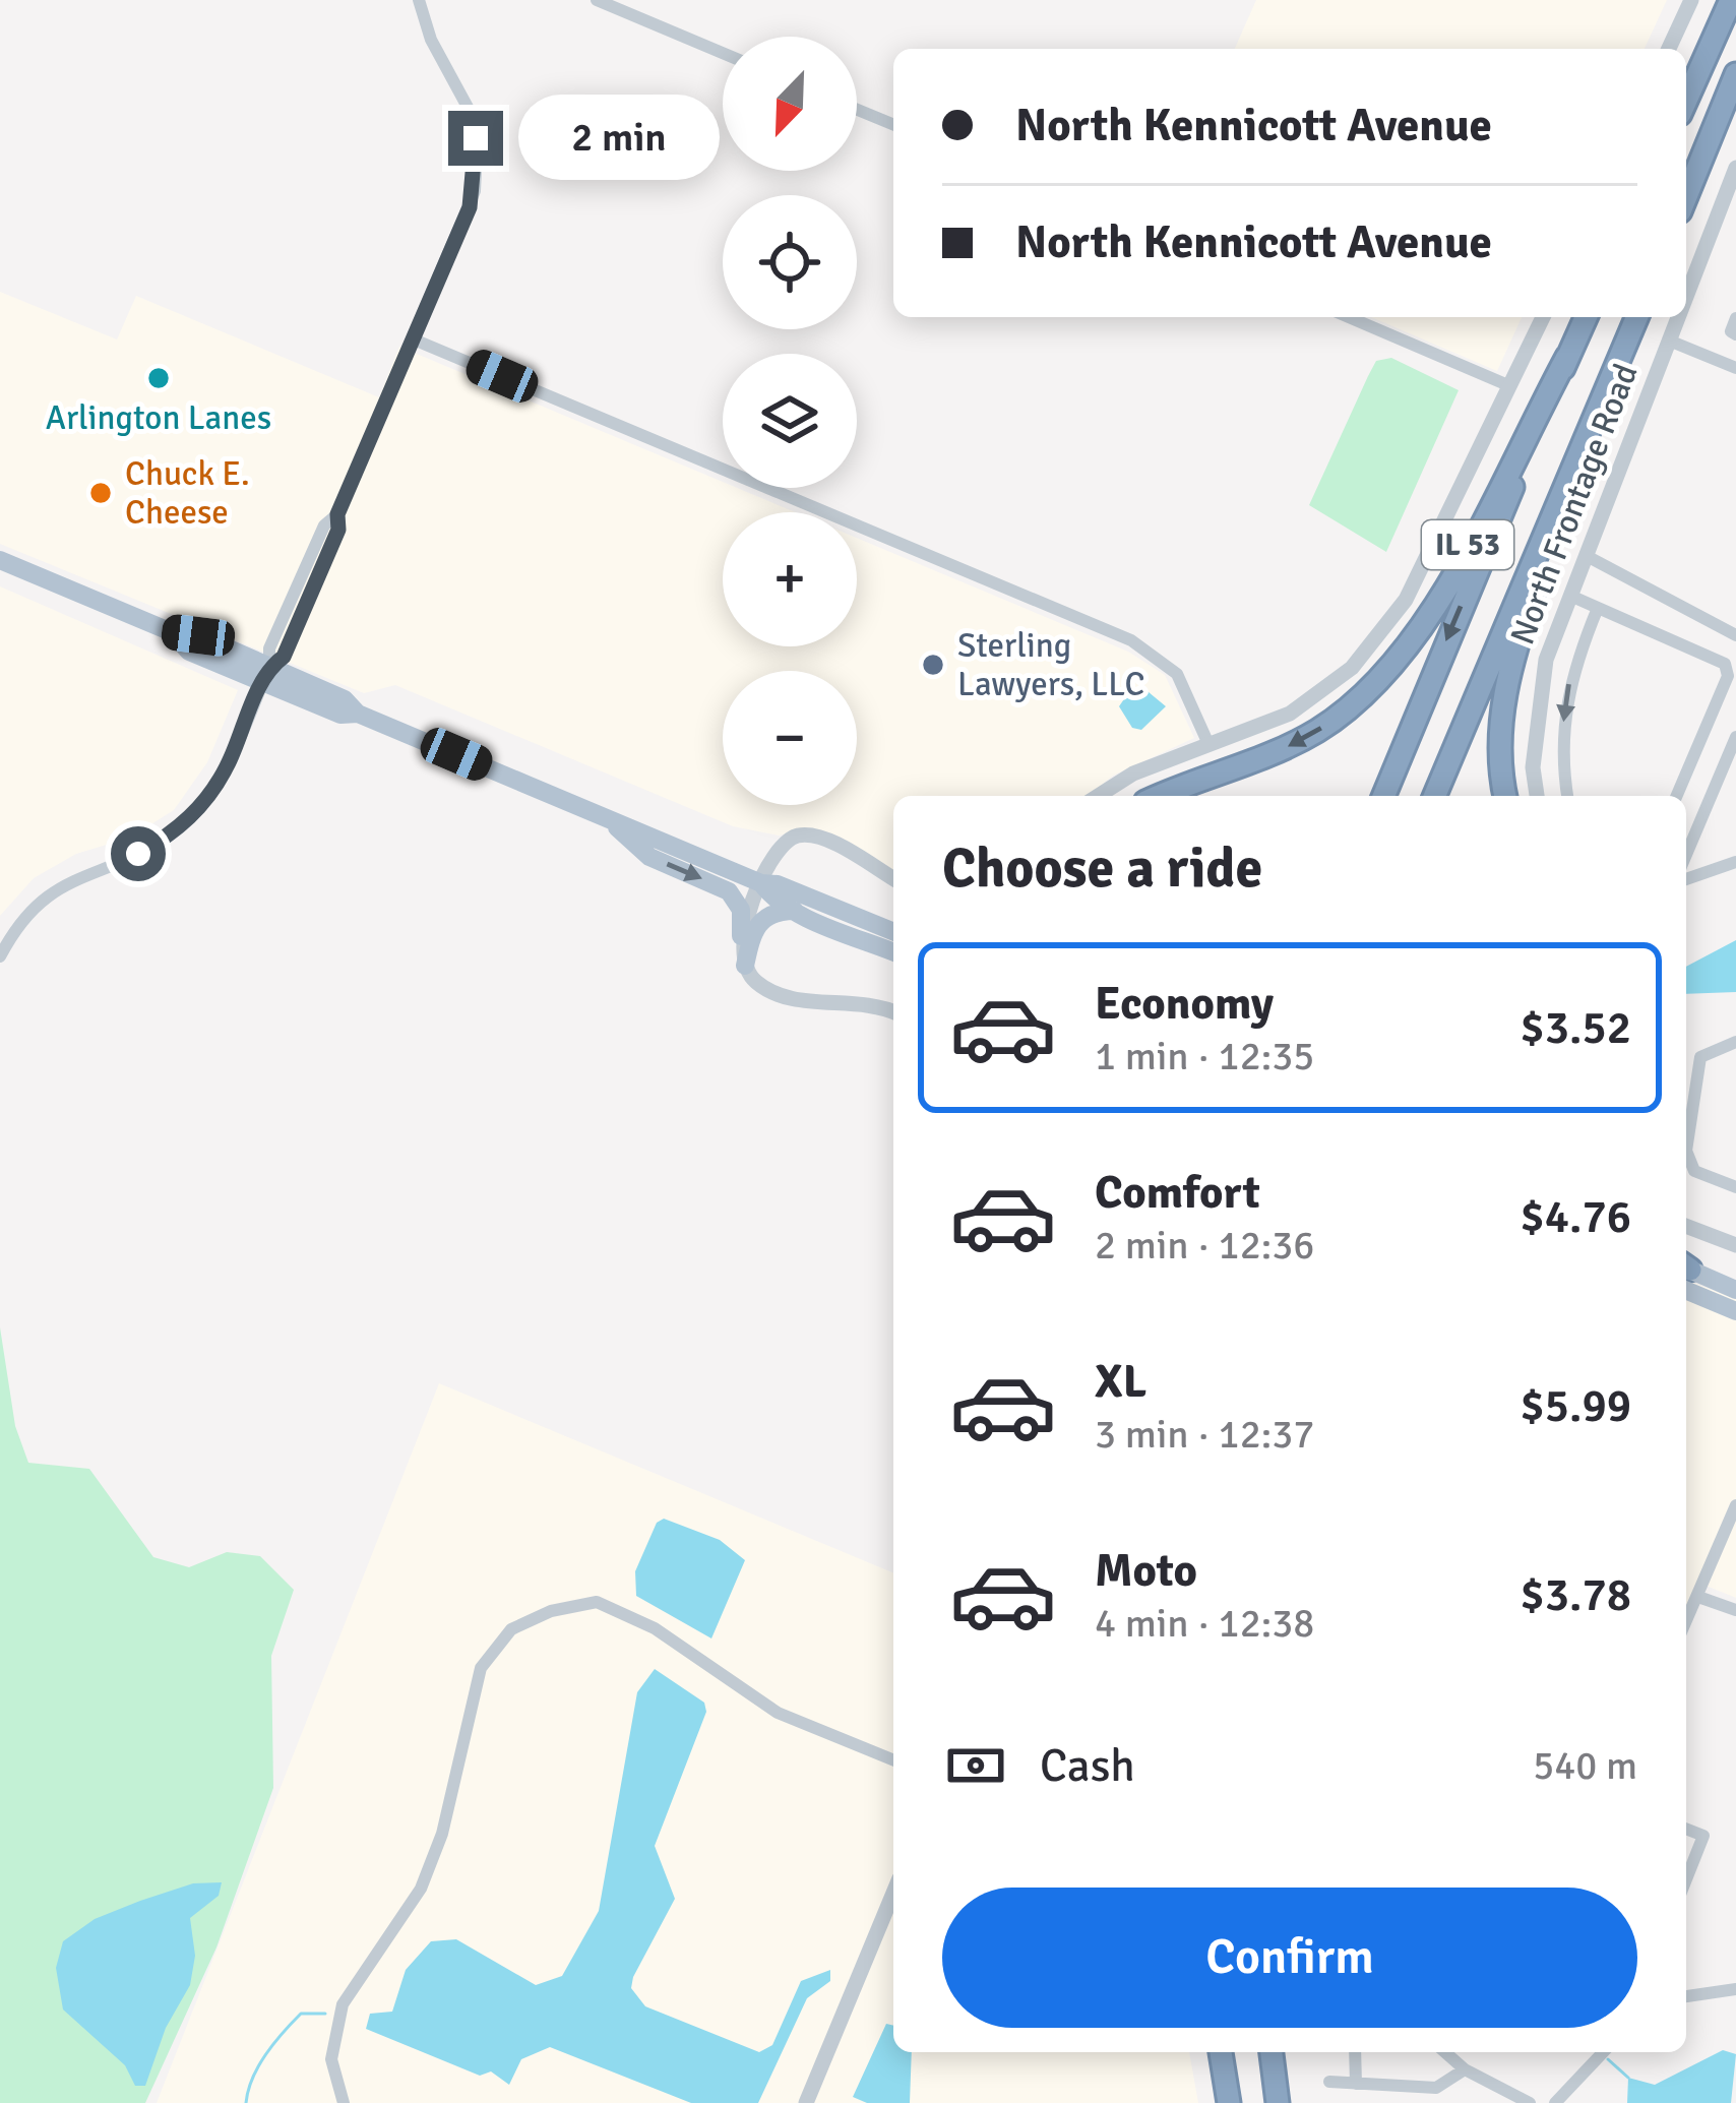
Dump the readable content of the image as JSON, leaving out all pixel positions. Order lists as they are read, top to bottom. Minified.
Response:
{"streets":{"highway":["IL 53"],"street":["North Frontage Road"]},"places":["Arlington Lanes","Chuck E. Cheese","Sterling Lawyers, LLC"],"north":"bottom left","page":{"map_buttons":["+","−"],"banner":["North Kennicott Avenue","North Kennicott Avenue"],"bubble":"2 min","heading":"Choose a ride","list":[{"name":"Economy","note":"1 min · 12:35","value":"$3.52"},{"name":"Comfort","note":"2 min · 12:36","value":"$4.76"},{"name":"XL","note":"3 min · 12:37","value":"$5.99"},{"name":"Moto","note":"4 min · 12:38","value":"$3.78"}],"pay":["Cash","540 m"],"buttons":"Confirm"}}
